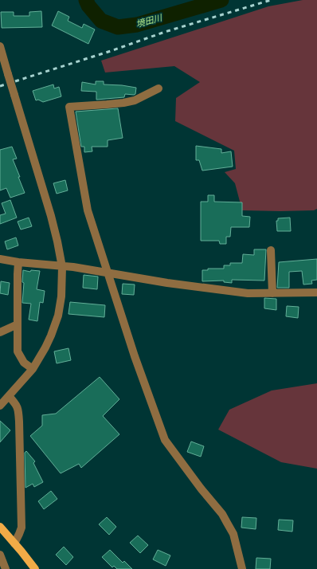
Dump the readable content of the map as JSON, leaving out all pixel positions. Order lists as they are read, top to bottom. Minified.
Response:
{"water":["境田川"]}
